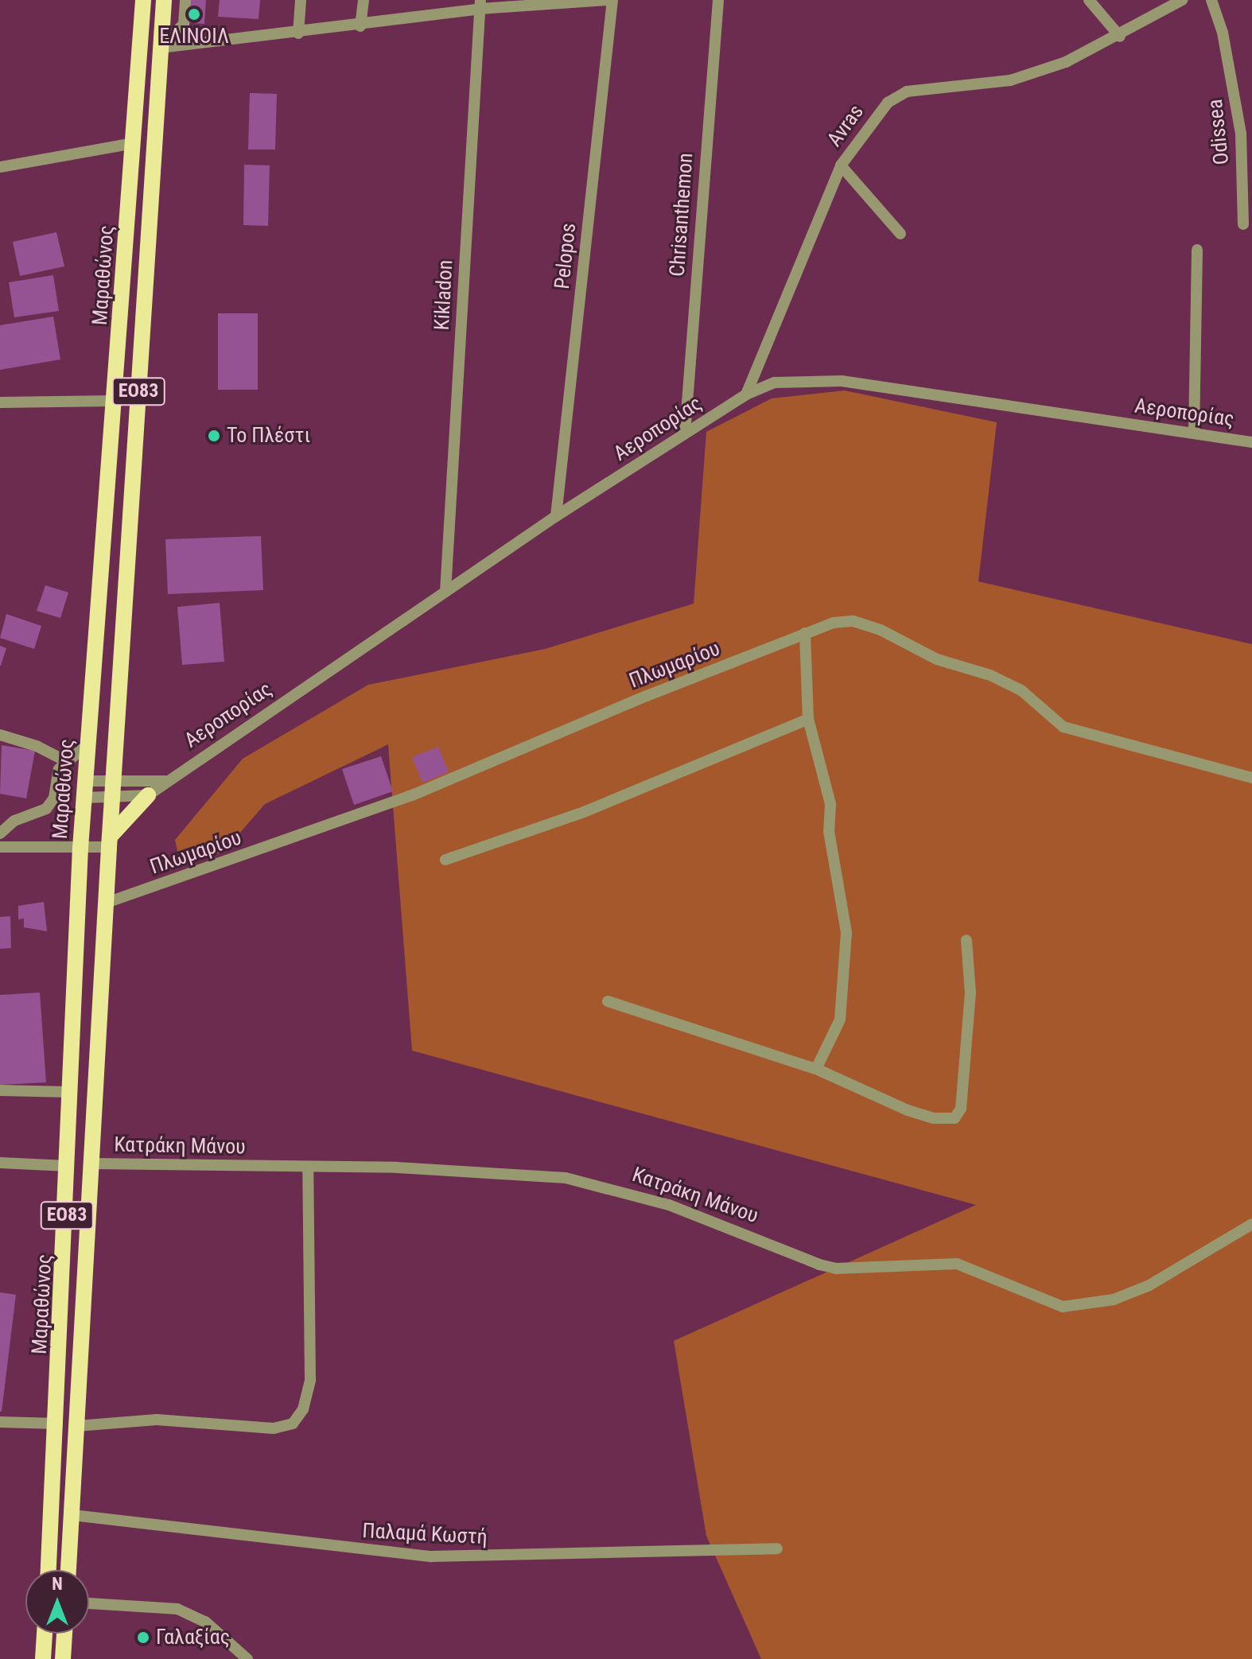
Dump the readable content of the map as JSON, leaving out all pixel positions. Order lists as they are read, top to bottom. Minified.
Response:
{"streets":{"main road":["Μαραθώνος","ΕΟ83"],"street":["Avras","Odissea","Chrisanthemon","Pelopos","Kikladon","Αεροπορίας","Πλωμαρίου","Κατράκη Μάνου","Παλαμά Κωστή"]},"crossings":[["Avras","Αεροπορίας"],["Chrisanthemon","Αεροπορίας"],["Pelopos","Αεροπορίας"],["Μαραθώνος","Πλωμαρίου"],["Μαραθώνος","Κατράκη Μάνου"],["Μαραθώνος","Παλαμά Κωστή"],["Kikladon","Αεροπορίας"]],"places":["ΕΛΙΝΟΙΛ","Το Πλέστι","Γαλαξίας"],"north":"top"}
